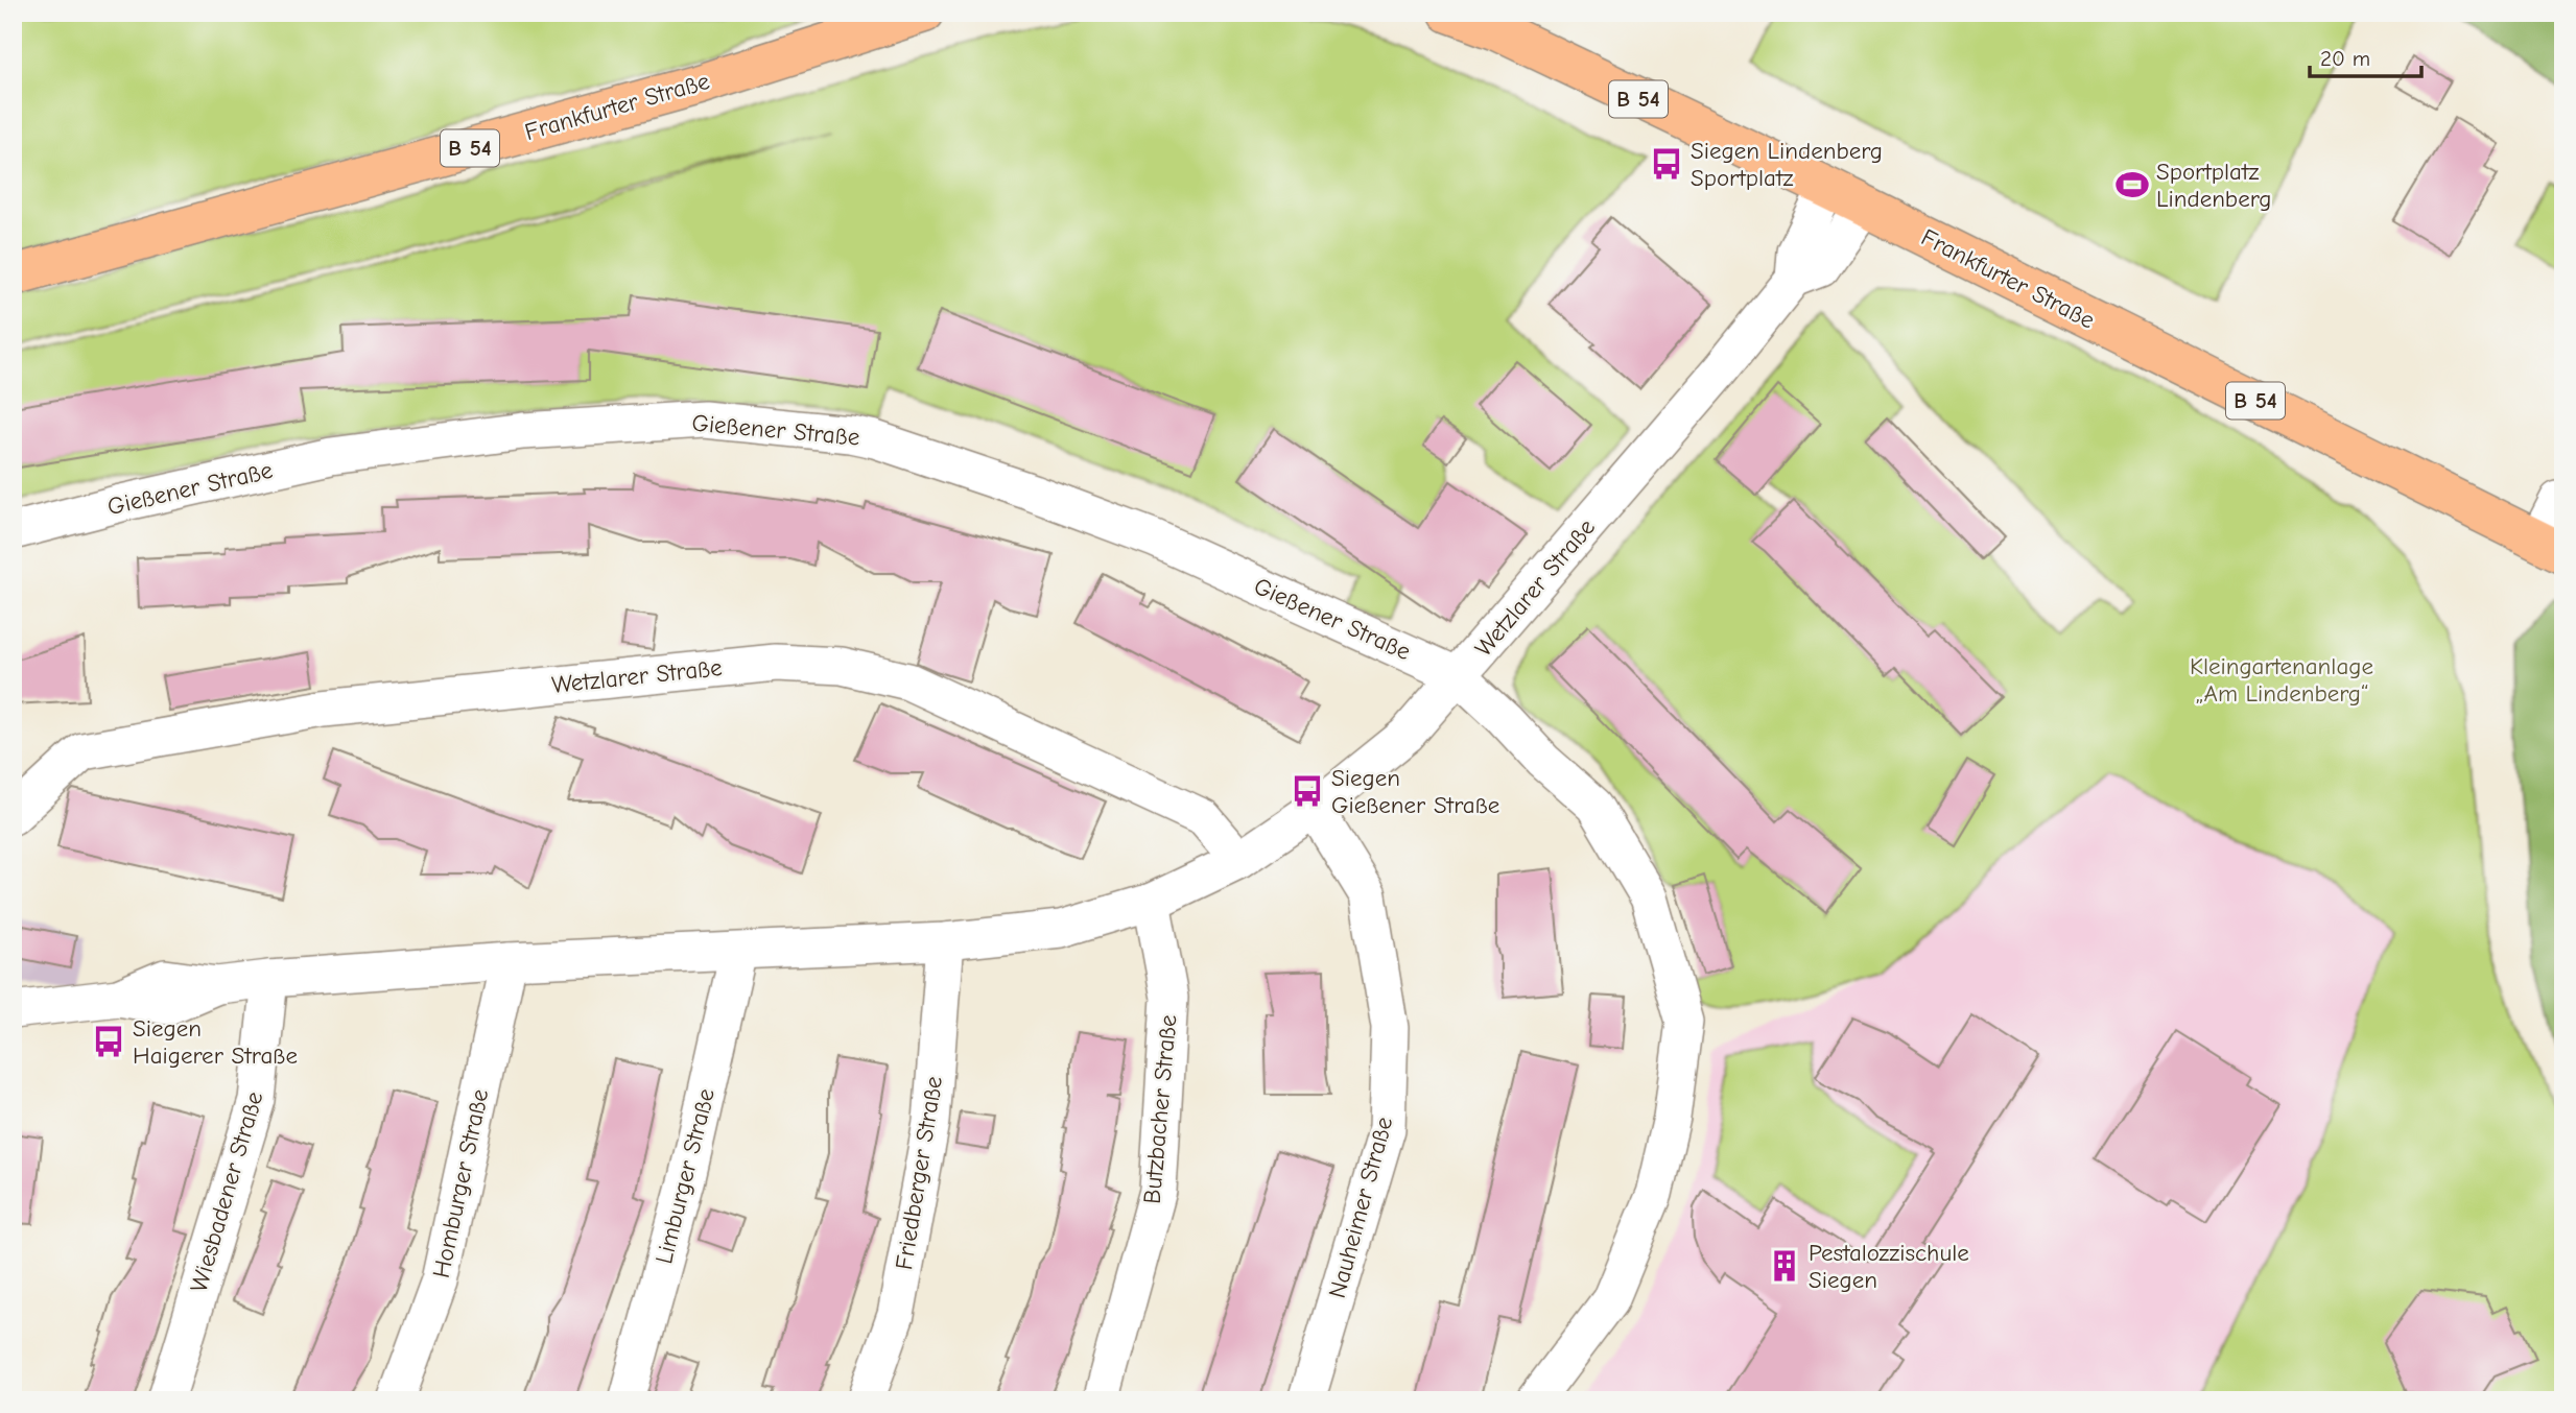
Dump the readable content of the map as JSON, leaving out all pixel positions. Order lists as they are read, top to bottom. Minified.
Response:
{"streets":{"main road":["B 54","Frankfurter Straße"],"street":["Gießener Straße","Wetzlarer Straße","Butzbacher Straße","Friedberger Straße","Limburger Straße","Homburger Straße","Wiesbadener Straße","Nauheimer Straße"]},"crossings":[["Frankfurter Straße","Wetzlarer Straße"],["Gießener Straße","Wetzlarer Straße"],["Wetzlarer Straße","Butzbacher Straße"],["Wetzlarer Straße","Friedberger Straße"],["Wetzlarer Straße","Limburger Straße"],["Wetzlarer Straße","Homburger Straße"],["Wetzlarer Straße","Wiesbadener Straße"],["Wetzlarer Straße","Nauheimer Straße"]],"parks":["Kleingartenanlage „Am Lindenberg“"],"places":{"bus stop":["Siegen Lindenberg Sportplatz","Siegen Gießener Straße","Siegen Haigerer Straße"],"sports":["Sportplatz Lindenberg"],"building":["Pestalozzischule Siegen"]},"scale_bar":"20 m"}
